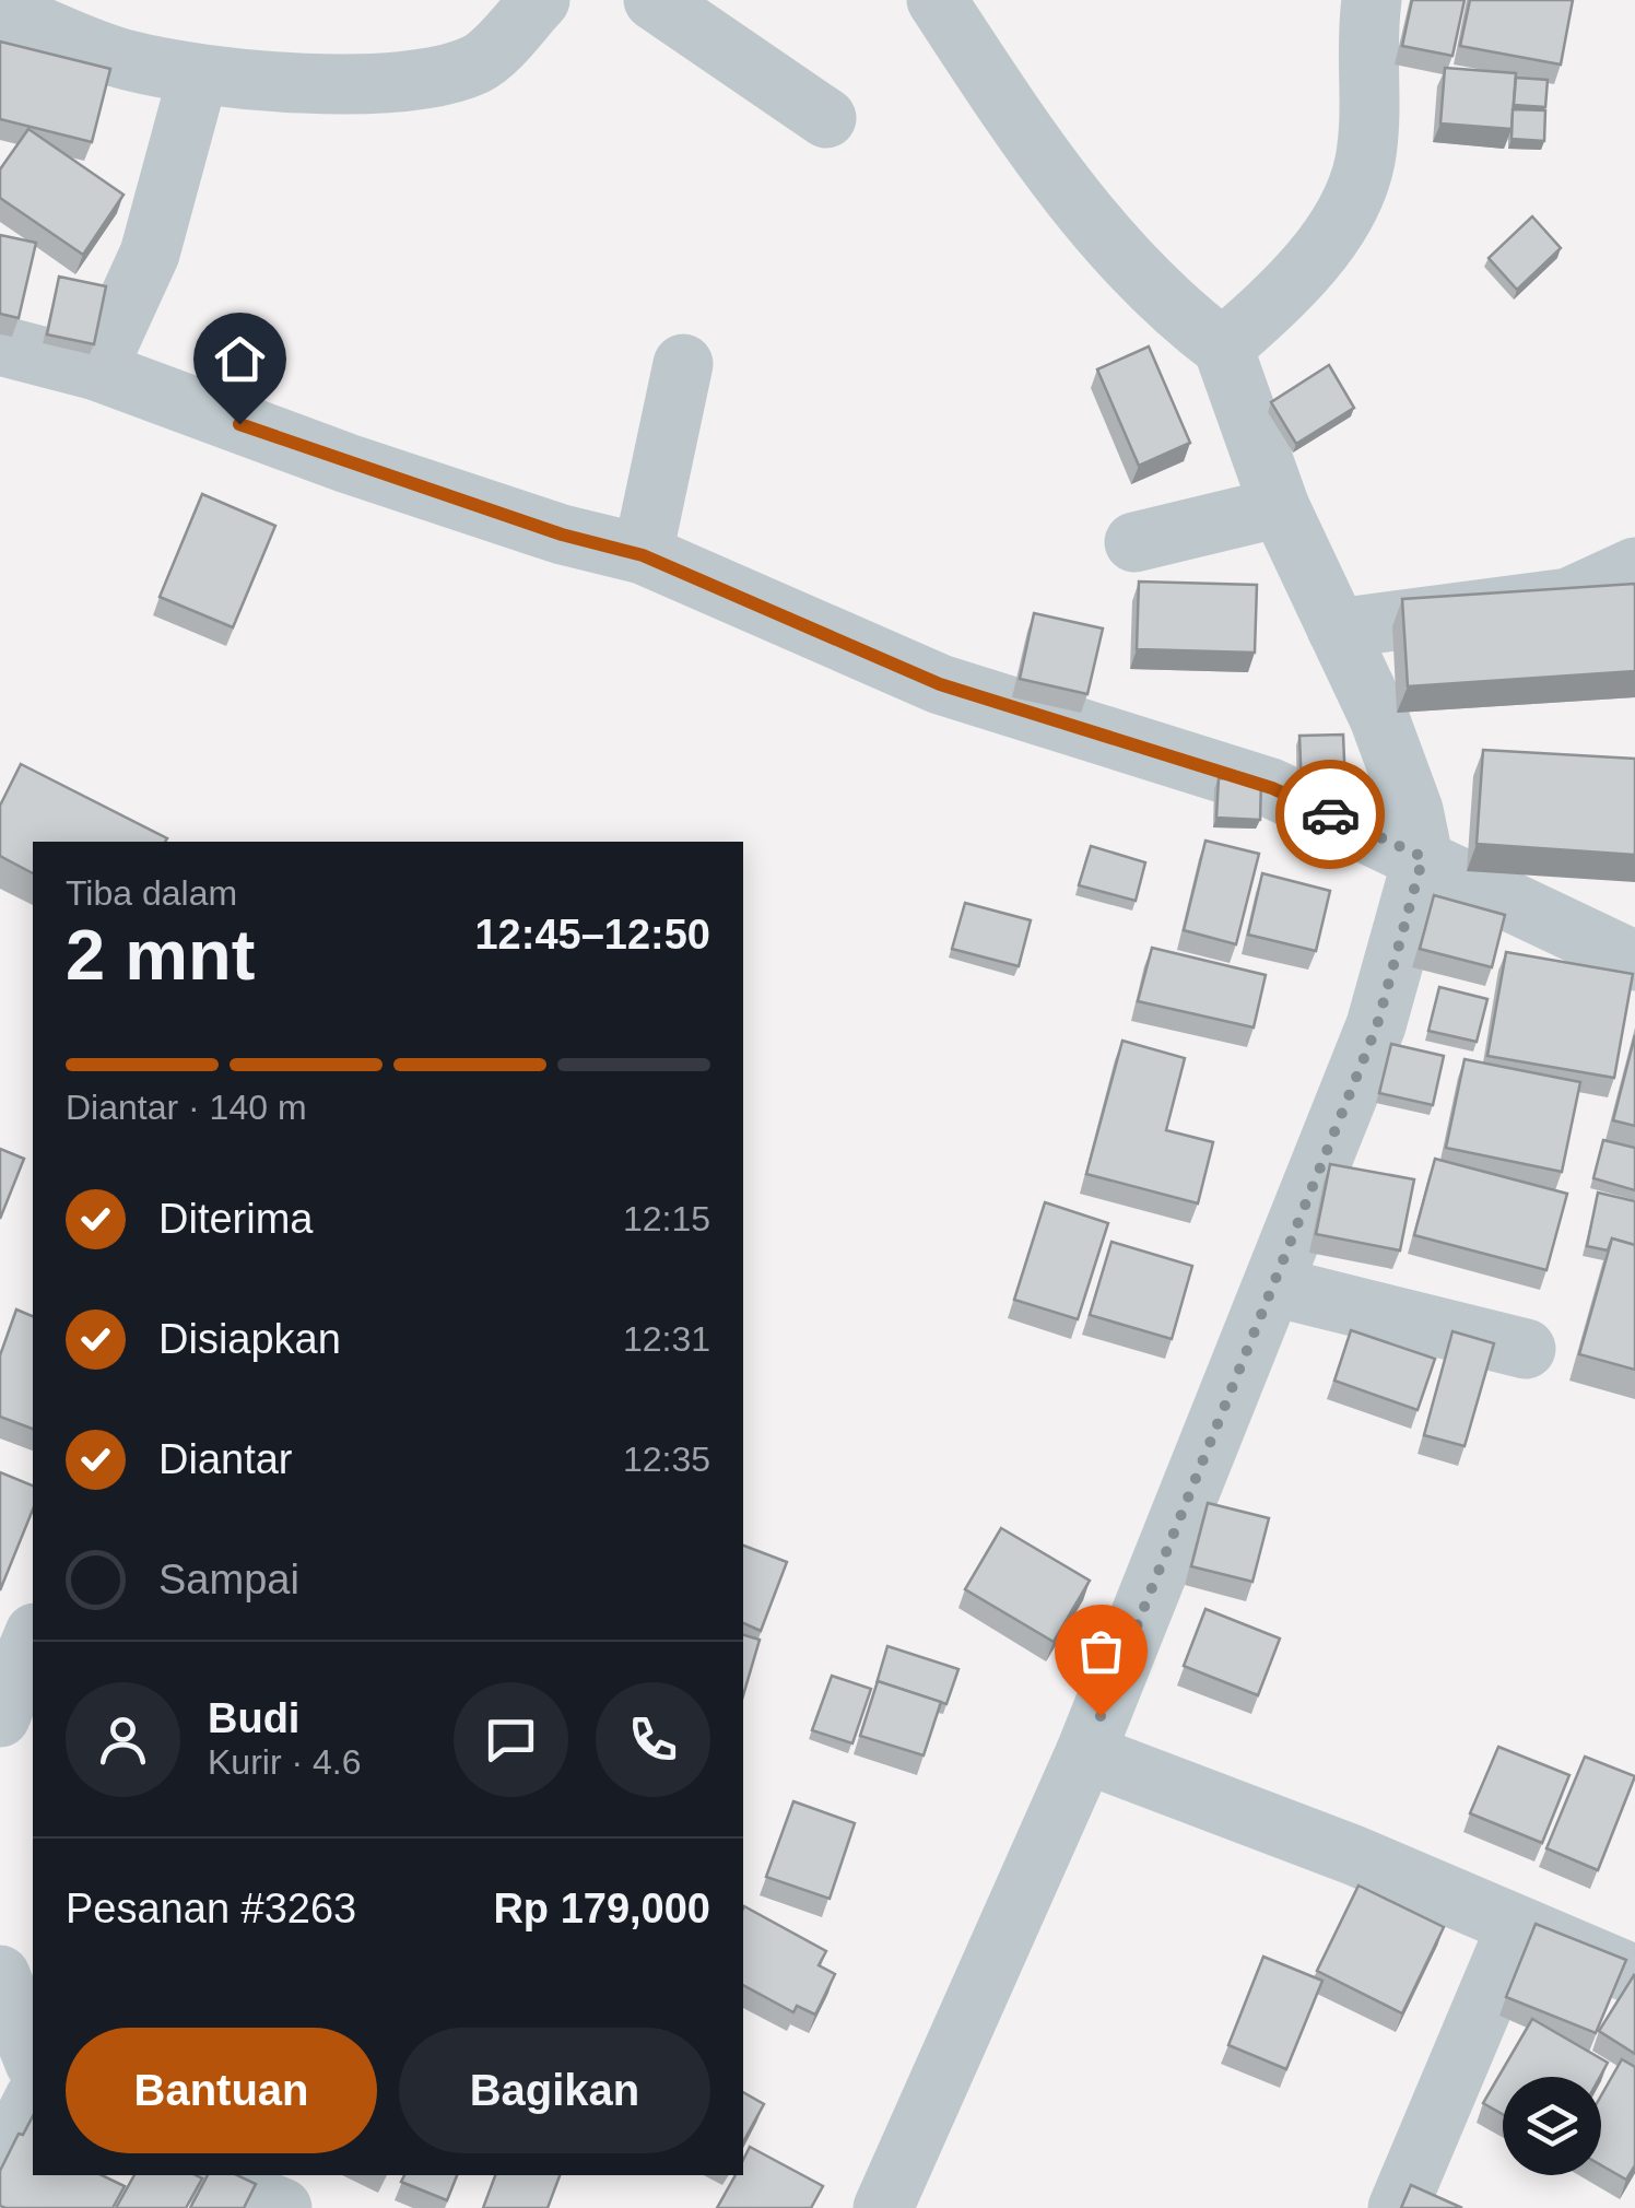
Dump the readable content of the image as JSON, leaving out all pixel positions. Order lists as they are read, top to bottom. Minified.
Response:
{"page":{"heading":["2 mnt","Tiba dalam","12:45–12:50"],"panel":["Budi","Kurir · 4.6","Pesanan #3263","Rp 179,000"],"bar":"Diantar · 140 m","list":[["Diterima","12:15"],["Disiapkan","12:31"],["Diantar","12:35"],"Sampai"],"buttons":["Bantuan","Bagikan"]}}
